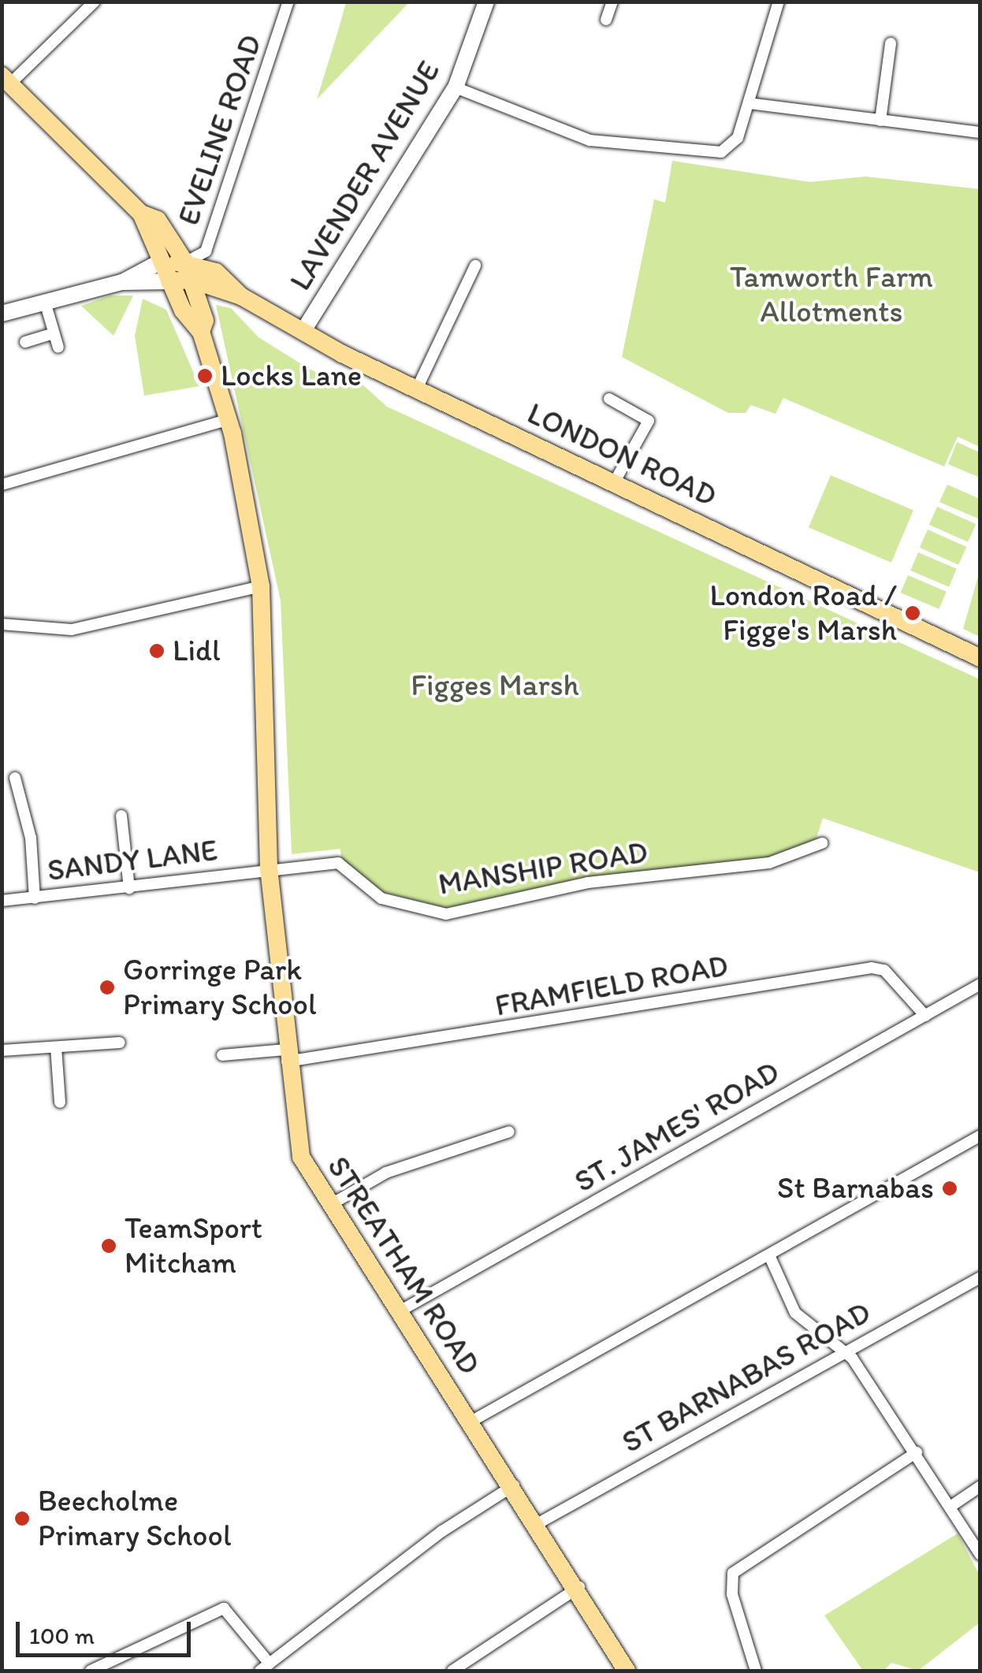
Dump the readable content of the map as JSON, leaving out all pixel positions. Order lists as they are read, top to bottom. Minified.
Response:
{"streets":{"main road":["LONDON ROAD","STREATHAM ROAD"],"street":["EVELINE ROAD","LAVENDER AVENUE","SANDY LANE","MANSHIP ROAD","FRAMFIELD ROAD","ST. JAMES' ROAD","ST BARNABAS ROAD"]},"crossings":[["EVELINE ROAD","LONDON ROAD"],["EVELINE ROAD","STREATHAM ROAD"],["LAVENDER AVENUE","LONDON ROAD"],["LONDON ROAD","STREATHAM ROAD"],["SANDY LANE","MANSHIP ROAD"],["SANDY LANE","STREATHAM ROAD"],["MANSHIP ROAD","STREATHAM ROAD"],["FRAMFIELD ROAD","ST. JAMES' ROAD"],["FRAMFIELD ROAD","STREATHAM ROAD"],["ST. JAMES' ROAD","STREATHAM ROAD"],["STREATHAM ROAD","ST BARNABAS ROAD"]],"parks":["Tamworth Farm Allotments","Figges Marsh"],"places":["Locks Lane","London Road / Figge's Marsh","Lidl","Gorringe Park Primary School","St Barnabas","TeamSport Mitcham","Beecholme Primary School"],"scale_bar":"100 m"}
